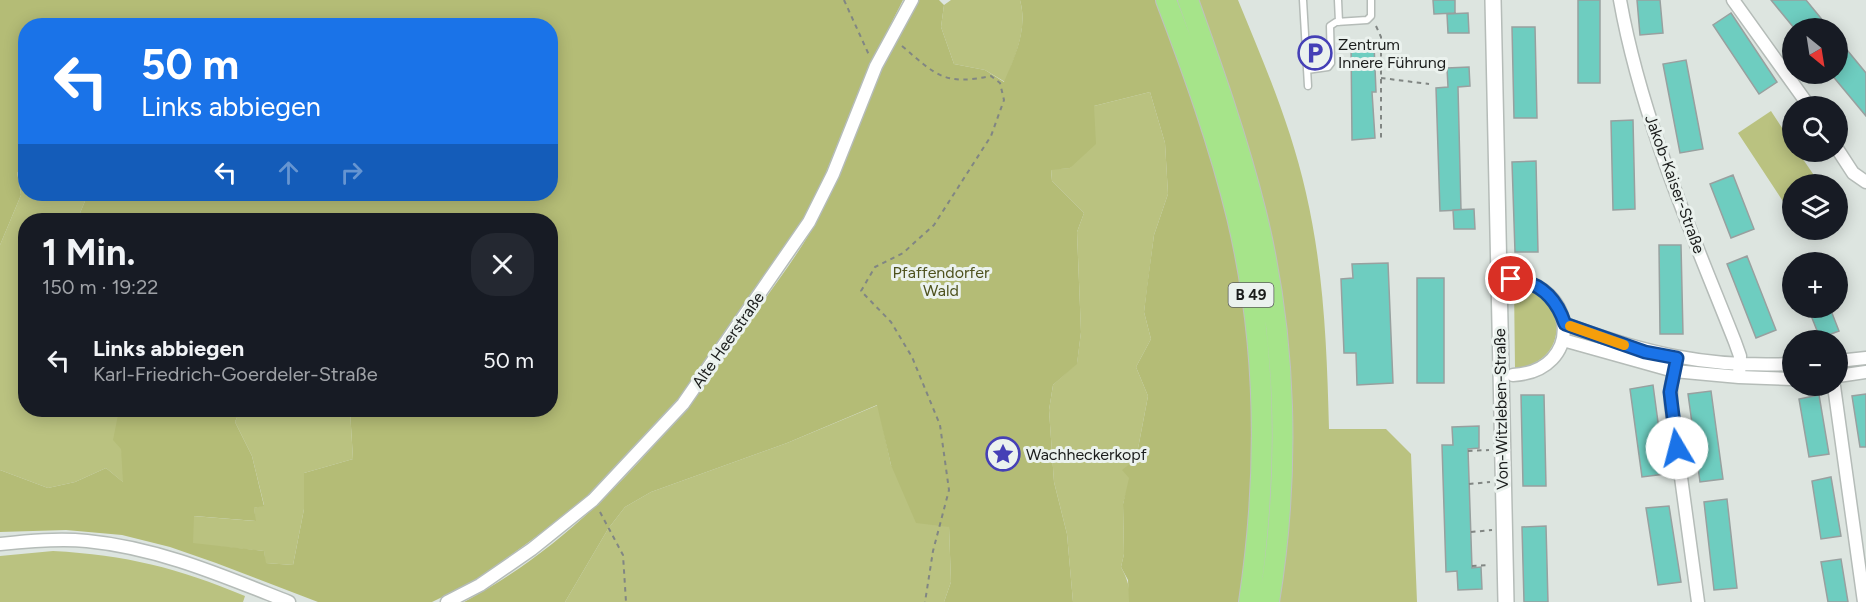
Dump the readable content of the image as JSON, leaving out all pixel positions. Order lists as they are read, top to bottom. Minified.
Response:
{"streets":{"highway":["B 49"],"street":["Jakob-Kaiser-Straße","Alte Heerstraße","Von-Witzleben-Straße"]},"parks":["Pfaffendorfer Wald"],"places":{"parking":["Zentrum Innere Führung"],"place":["Wachheckerkopf"]},"north":"bottom right","page":{"map_buttons":["+","−"],"turn":["50 m","Links abbiegen"],"heading":["1 Min.","150 m · 19:22"],"list":[{"name":"Links abbiegen","note":"Karl-Friedrich-Goerdeler-Straße","value":"50 m"}]}}
